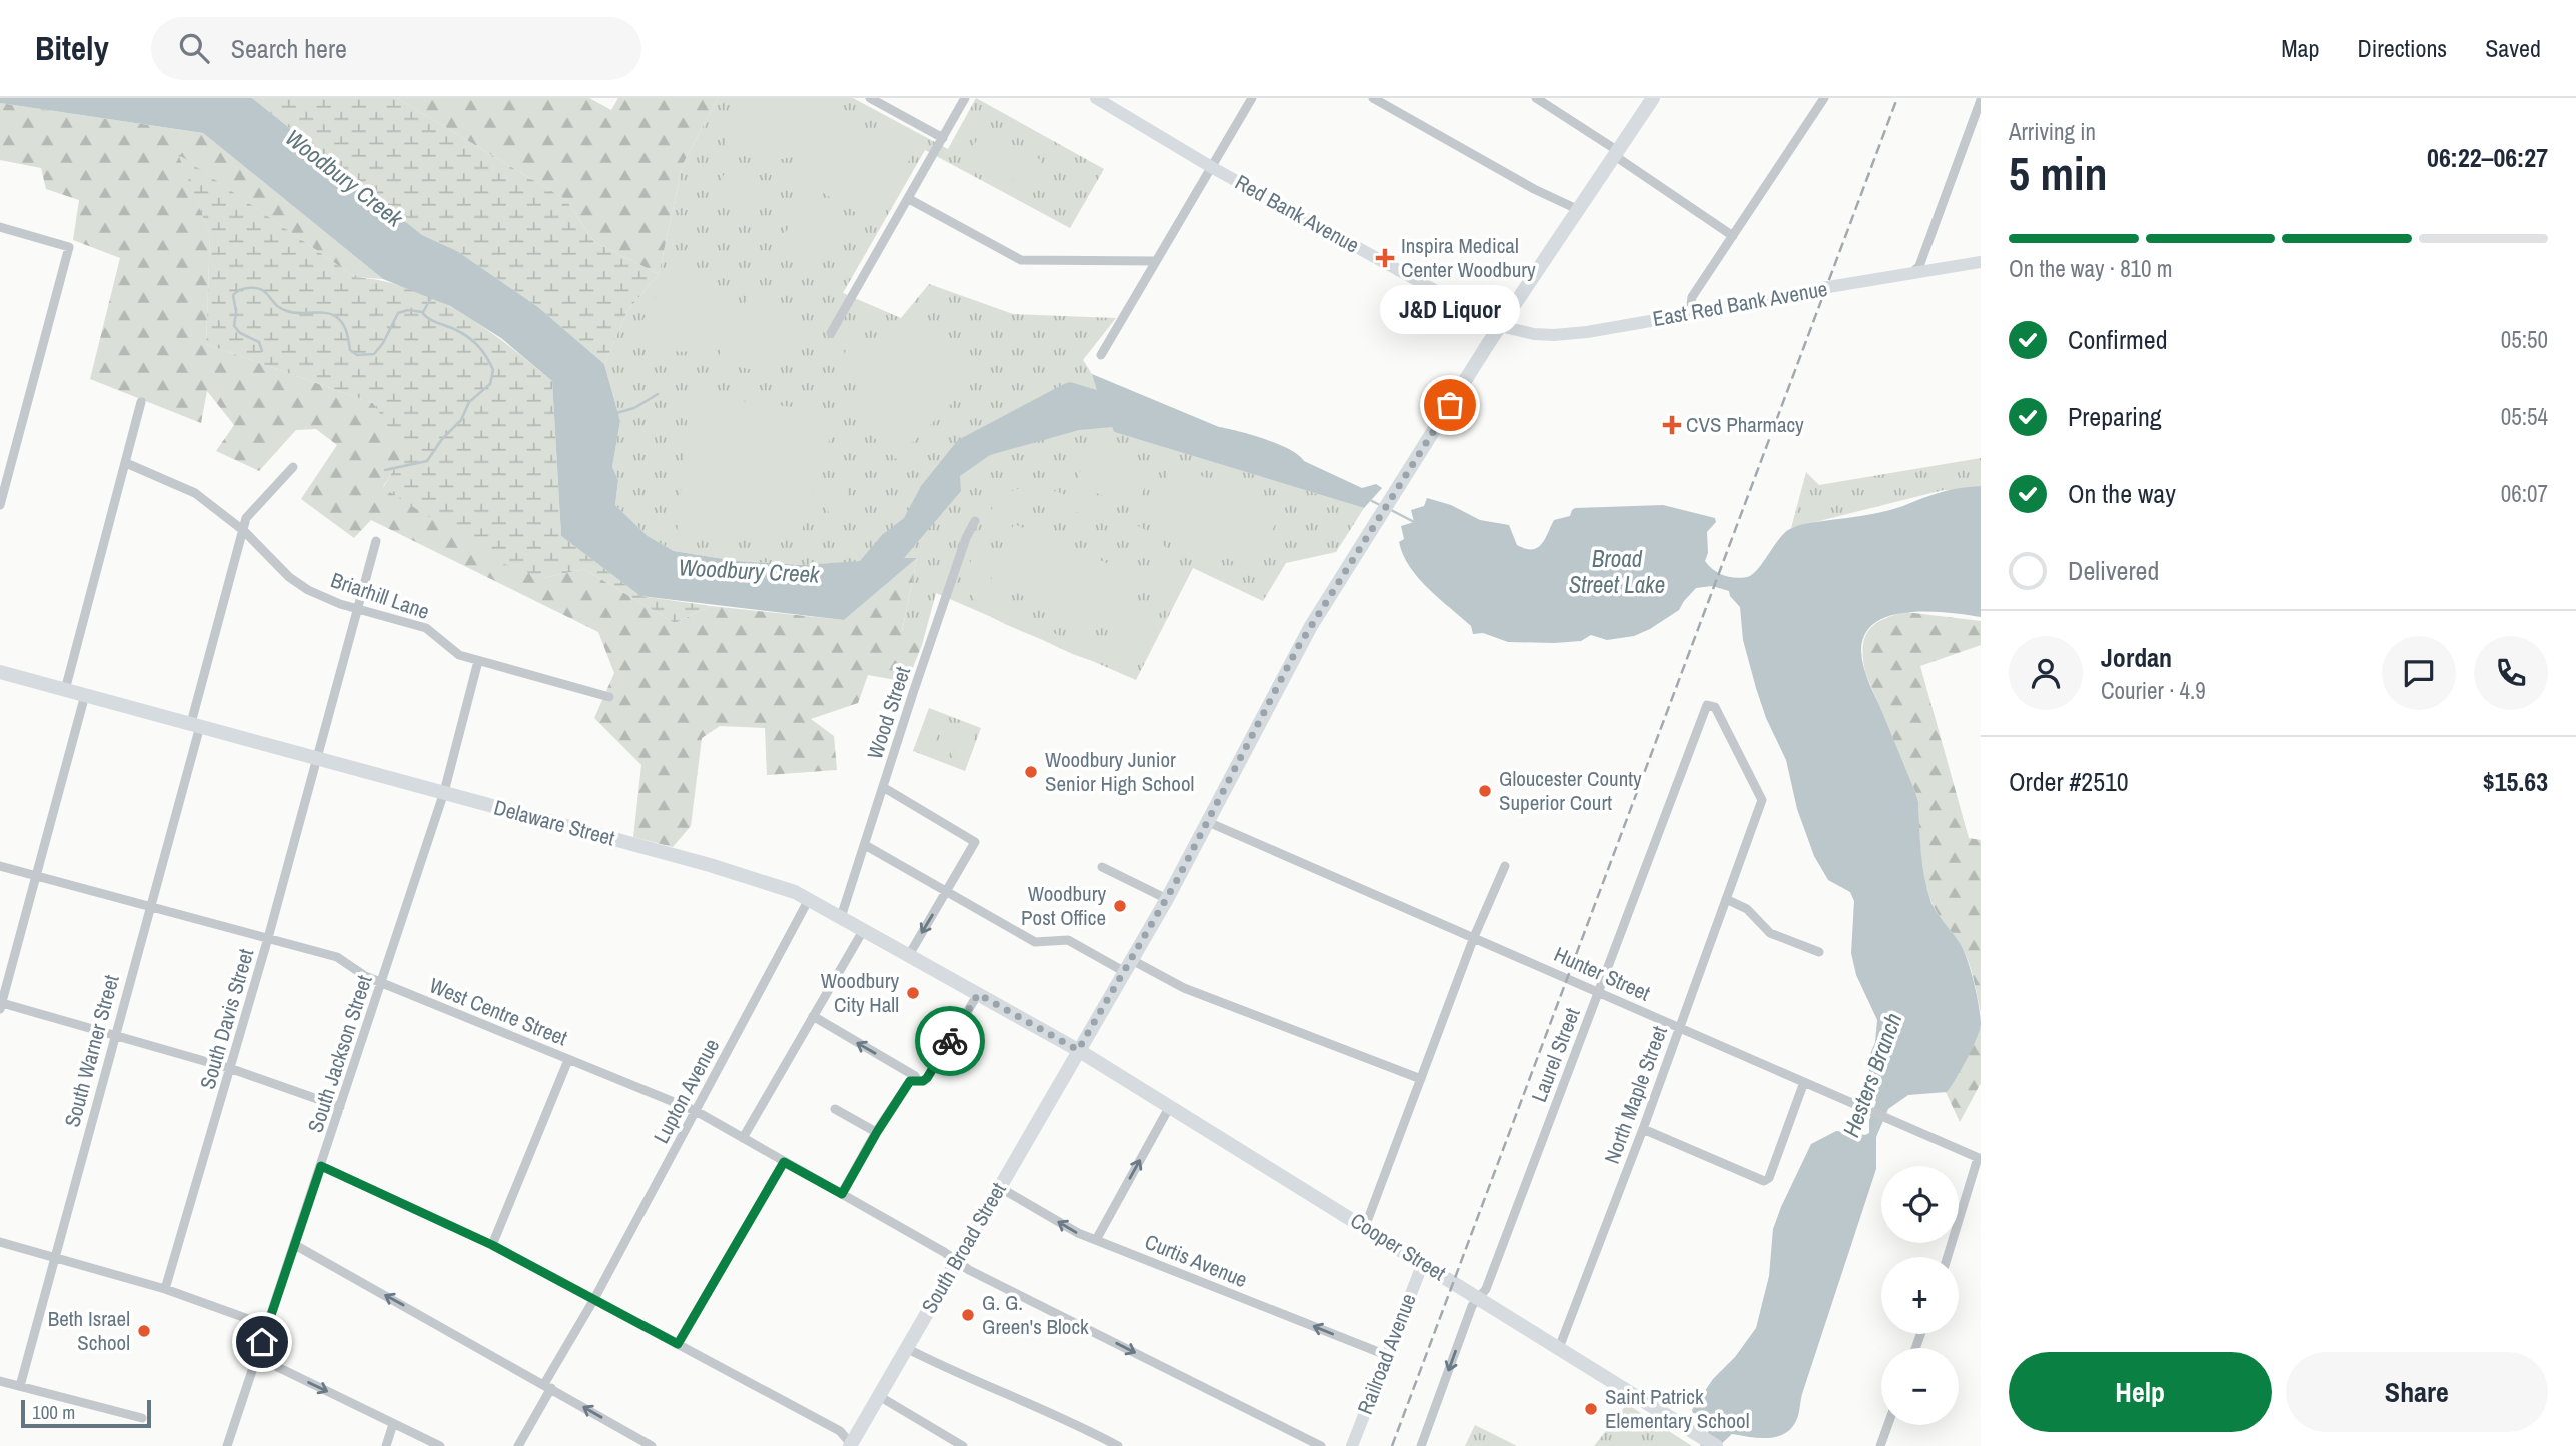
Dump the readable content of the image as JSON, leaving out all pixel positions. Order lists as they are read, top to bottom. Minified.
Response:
{"streets":{"main road":["Delaware Street","Cooper Street","South Broad Street"],"street":["Red Bank Avenue","East Red Bank Avenue","Briarhill Lane","Wood Street","Hunter Street","West Centre Street","South Davis Street","South Warner Street","South Jackson Street","Laurel Street","Lupton Avenue","North Maple Street","Curtis Avenue","Railroad Avenue"]},"crossings":[["Red Bank Avenue","East Red Bank Avenue"],["Red Bank Avenue","South Broad Street"],["East Red Bank Avenue","South Broad Street"],["Briarhill Lane","South Davis Street"],["Briarhill Lane","South Warner Street"],["Briarhill Lane","South Jackson Street"],["Wood Street","Delaware Street"],["Delaware Street","South Davis Street"],["Delaware Street","South Warner Street"],["Delaware Street","South Jackson Street"],["Delaware Street","Lupton Avenue"],["Delaware Street","Cooper Street"],["Delaware Street","South Broad Street"],["Hunter Street","Laurel Street"],["Hunter Street","North Maple Street"],["Hunter Street","South Broad Street"],["West Centre Street","South Davis Street"],["West Centre Street","South Warner Street"],["West Centre Street","South Jackson Street"],["West Centre Street","Lupton Avenue"],["West Centre Street","South Broad Street"],["Laurel Street","North Maple Street"],["Laurel Street","Cooper Street"],["North Maple Street","Cooper Street"],["Cooper Street","South Broad Street"],["Cooper Street","Railroad Avenue"],["South Broad Street","Curtis Avenue"],["Curtis Avenue","Railroad Avenue"]],"one_way":["Curtis Avenue"],"water":["Woodbury Creek","Broad Street Lake","Hesters Branch"],"places":{"health":["Inspira Medical Center Woodbury","CVS Pharmacy"],"other":["J&D Liquor","Woodbury Junior Senior High School","Gloucester County Superior Court","Woodbury Post Office","Woodbury City Hall","G. G. Green's Block","Beth Israel School","Saint Patrick Elementary School"]},"scale_bar":"100 m","page":{"header":"Bitely","search":"Search here","nav":["Map","Directions","Saved"],"heading":["5 min","Arriving in","06:22–06:27"],"panel":["Jordan","Courier · 4.9","Order #2510","$15.63"],"bar":"On the way · 810 m","bubble":"J&D Liquor","list":[["Confirmed","05:50"],["Preparing","05:54"],["On the way","06:07"],"Delivered"],"map_buttons":["+","−"],"buttons":["Help","Share"],"scale":"100 m"}}
